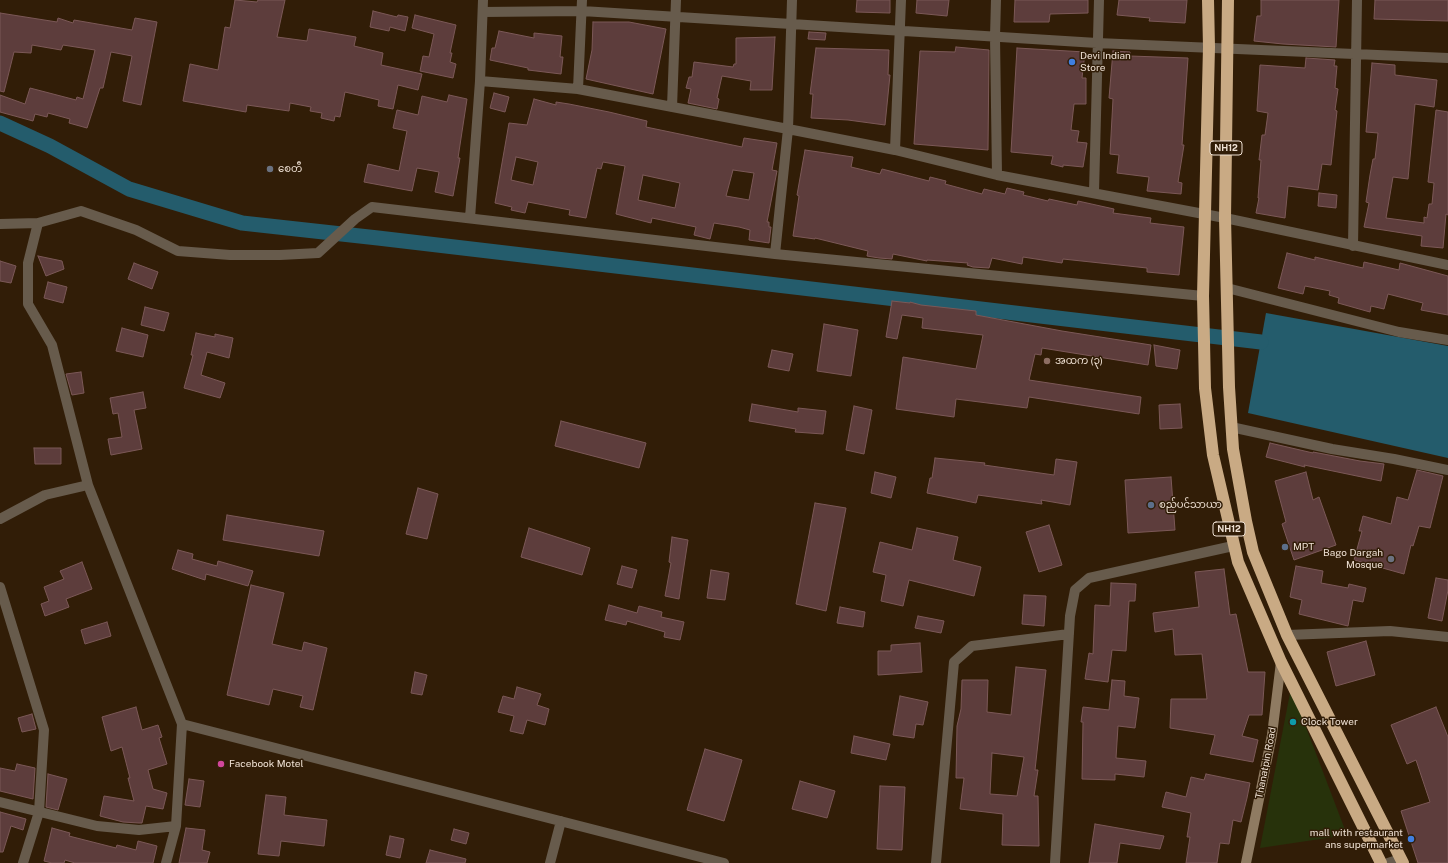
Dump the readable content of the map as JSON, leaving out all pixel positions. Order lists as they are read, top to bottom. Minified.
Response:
{"streets":{"highway":["NH12"],"main road":["Thanatpin Road"]},"crossings":[["NH12","Thanatpin Road"]],"places":["Devi Indian Store","စေတီ","အထက (၃)","စည်ပင်သာယာ","MPT","Bago Dargah Mosque","Clock Tower","Facebook Motel","mall with restaurant ans supermarket"]}
